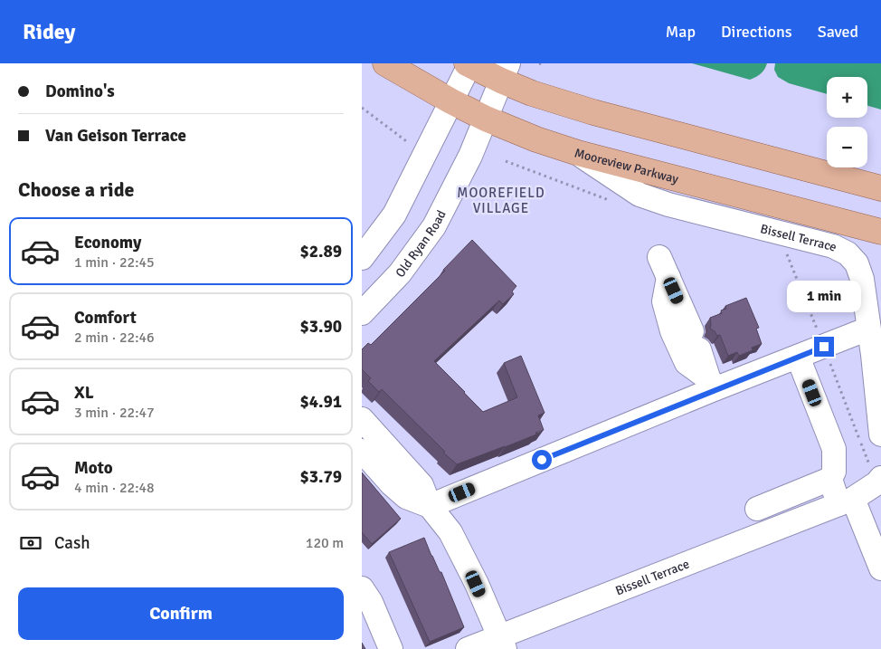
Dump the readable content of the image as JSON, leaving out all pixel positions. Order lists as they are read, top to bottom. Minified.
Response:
{"streets":{"main road":["Mooreview Parkway"],"street":["Bissell Terrace","Old Ryan Road"]},"crossings":[["Mooreview Parkway","Bissell Terrace"],["Mooreview Parkway","Old Ryan Road"]],"districts":["MOOREFIELD VILLAGE"],"page":{"header":"Ridey","nav":["Map","Directions","Saved"],"banner":["Domino's","Van Geison Terrace"],"map_buttons":["+","−"],"heading":"Choose a ride","list":[{"name":"Economy","note":"1 min · 22:45","value":"$2.89"},{"name":"Comfort","note":"2 min · 22:46","value":"$3.90"},{"name":"XL","note":"3 min · 22:47","value":"$4.91"},{"name":"Moto","note":"4 min · 22:48","value":"$3.79"}],"bubble":"1 min","pay":["Cash","120 m"],"buttons":"Confirm"}}
